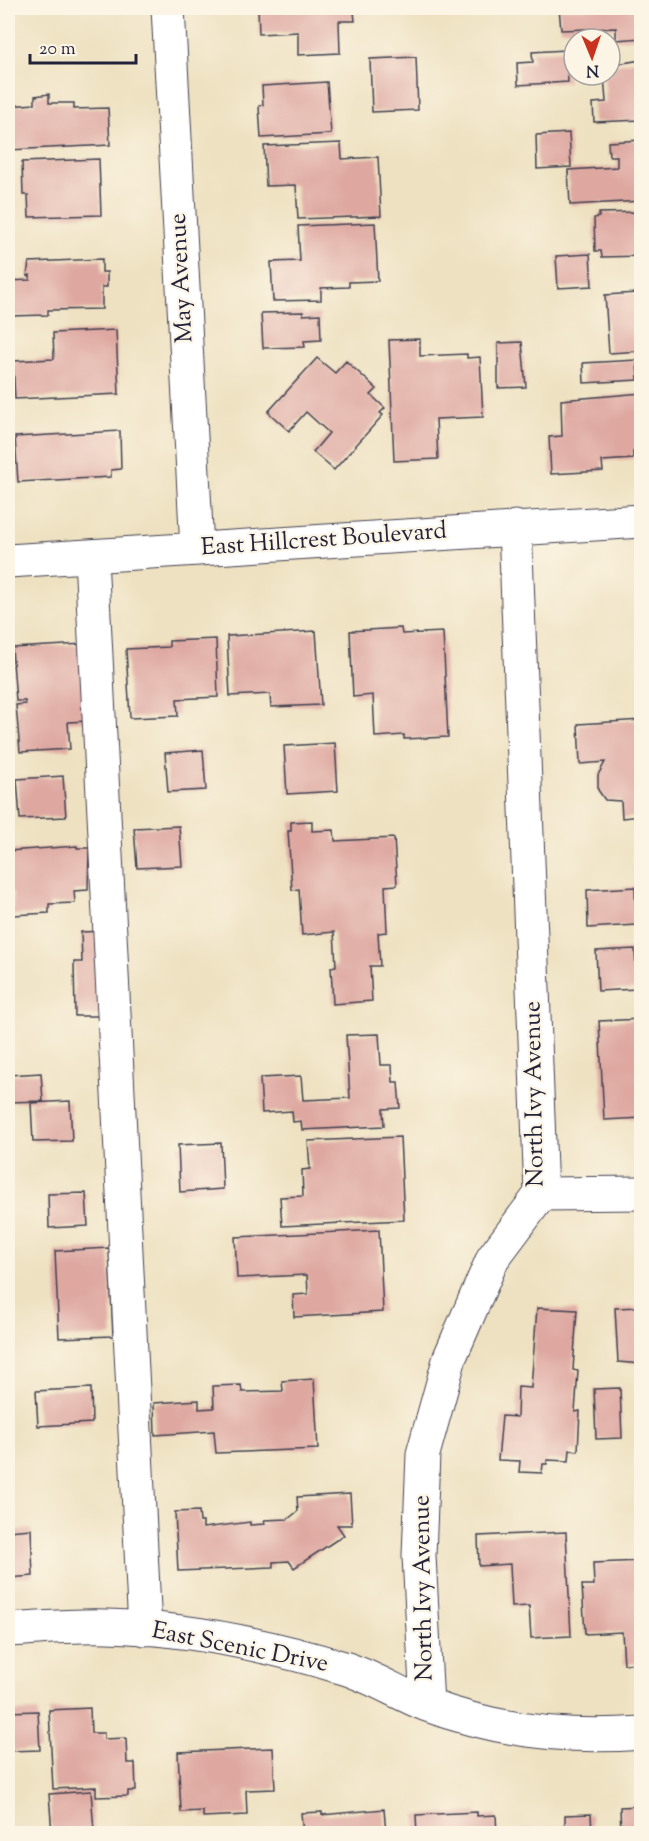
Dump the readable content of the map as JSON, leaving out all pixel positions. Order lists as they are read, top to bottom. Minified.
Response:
{"streets":{"street":["May Avenue","East Hillcrest Boulevard","North Ivy Avenue","East Scenic Drive"]},"crossings":[["May Avenue","East Hillcrest Boulevard"],["East Hillcrest Boulevard","North Ivy Avenue"],["North Ivy Avenue","East Scenic Drive"]],"scale_bar":"20 m","north":"bottom"}
